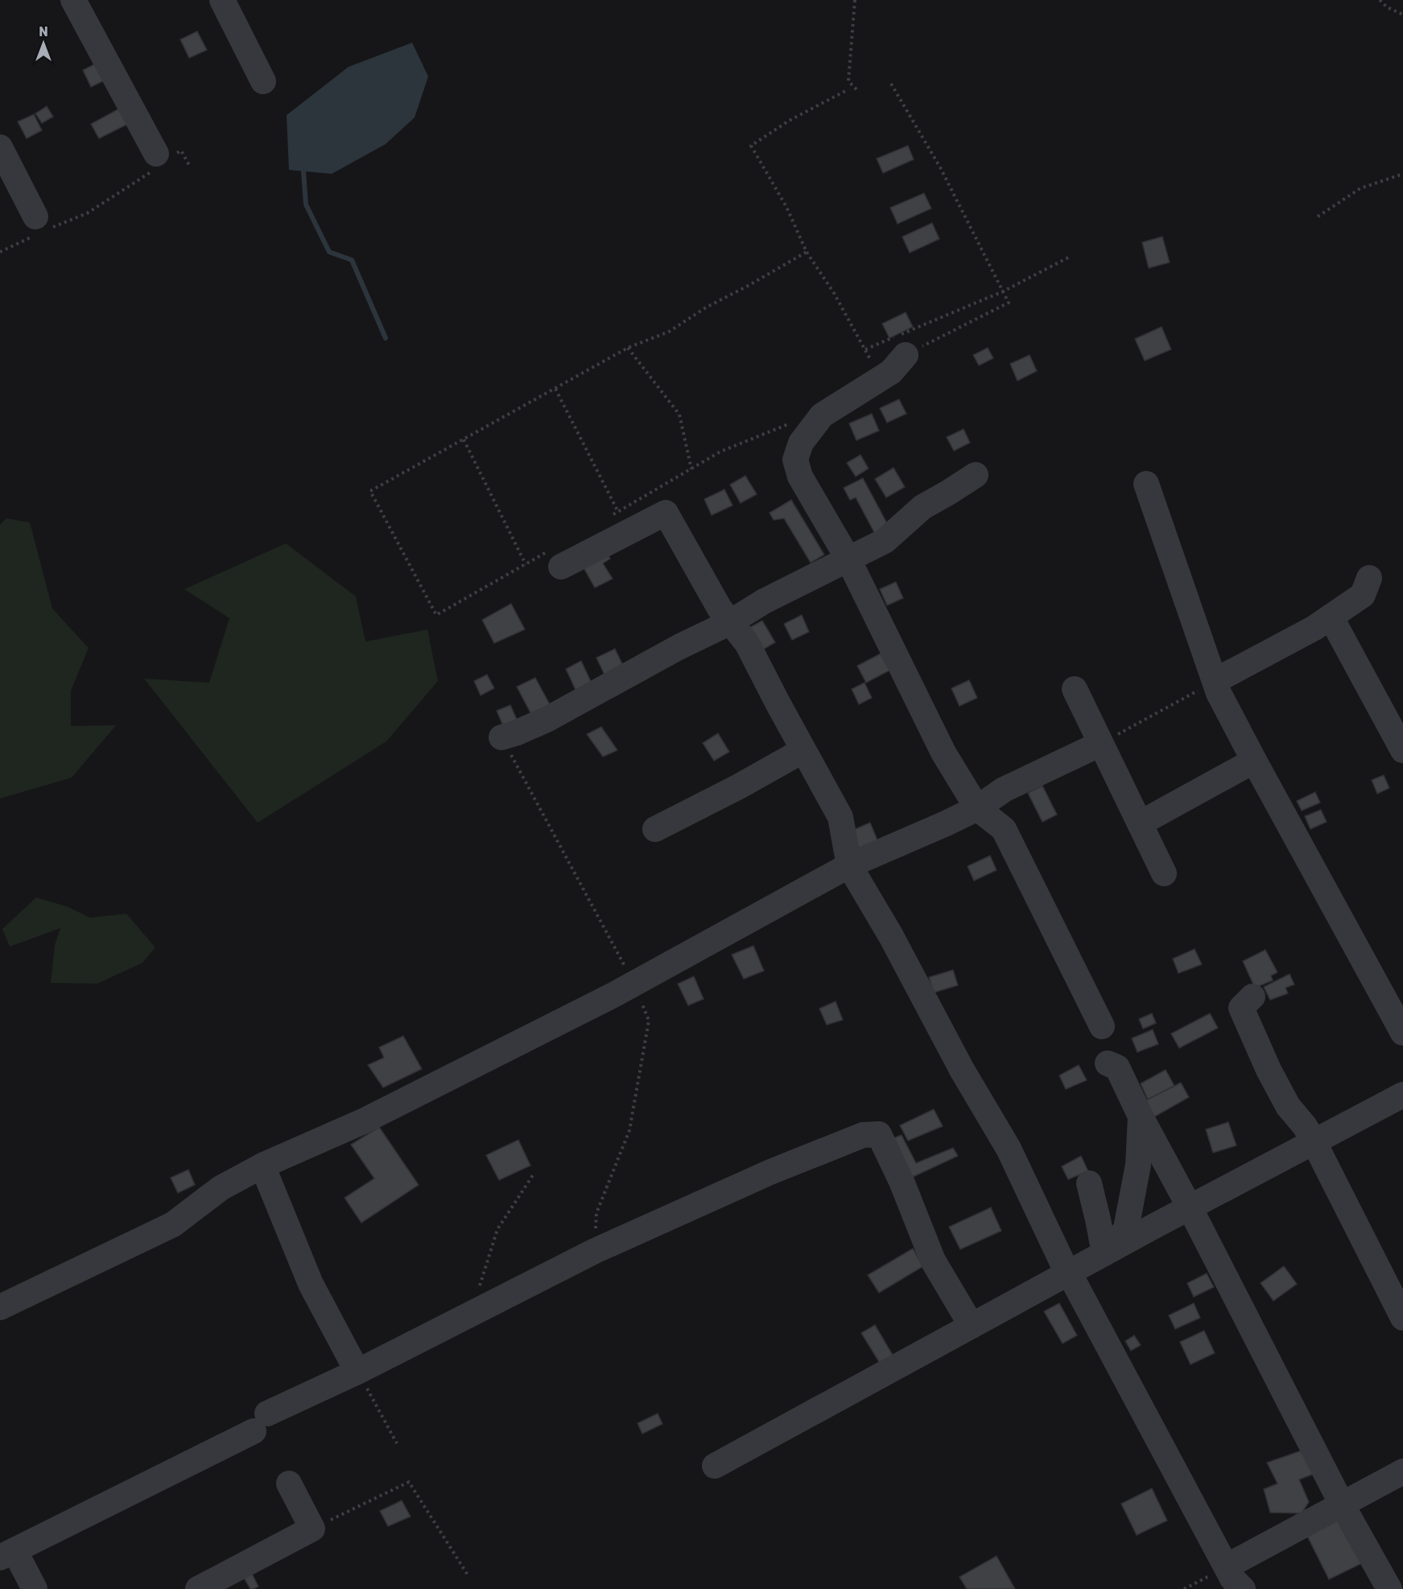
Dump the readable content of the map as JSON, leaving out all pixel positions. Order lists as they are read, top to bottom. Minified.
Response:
{"north":"top"}
